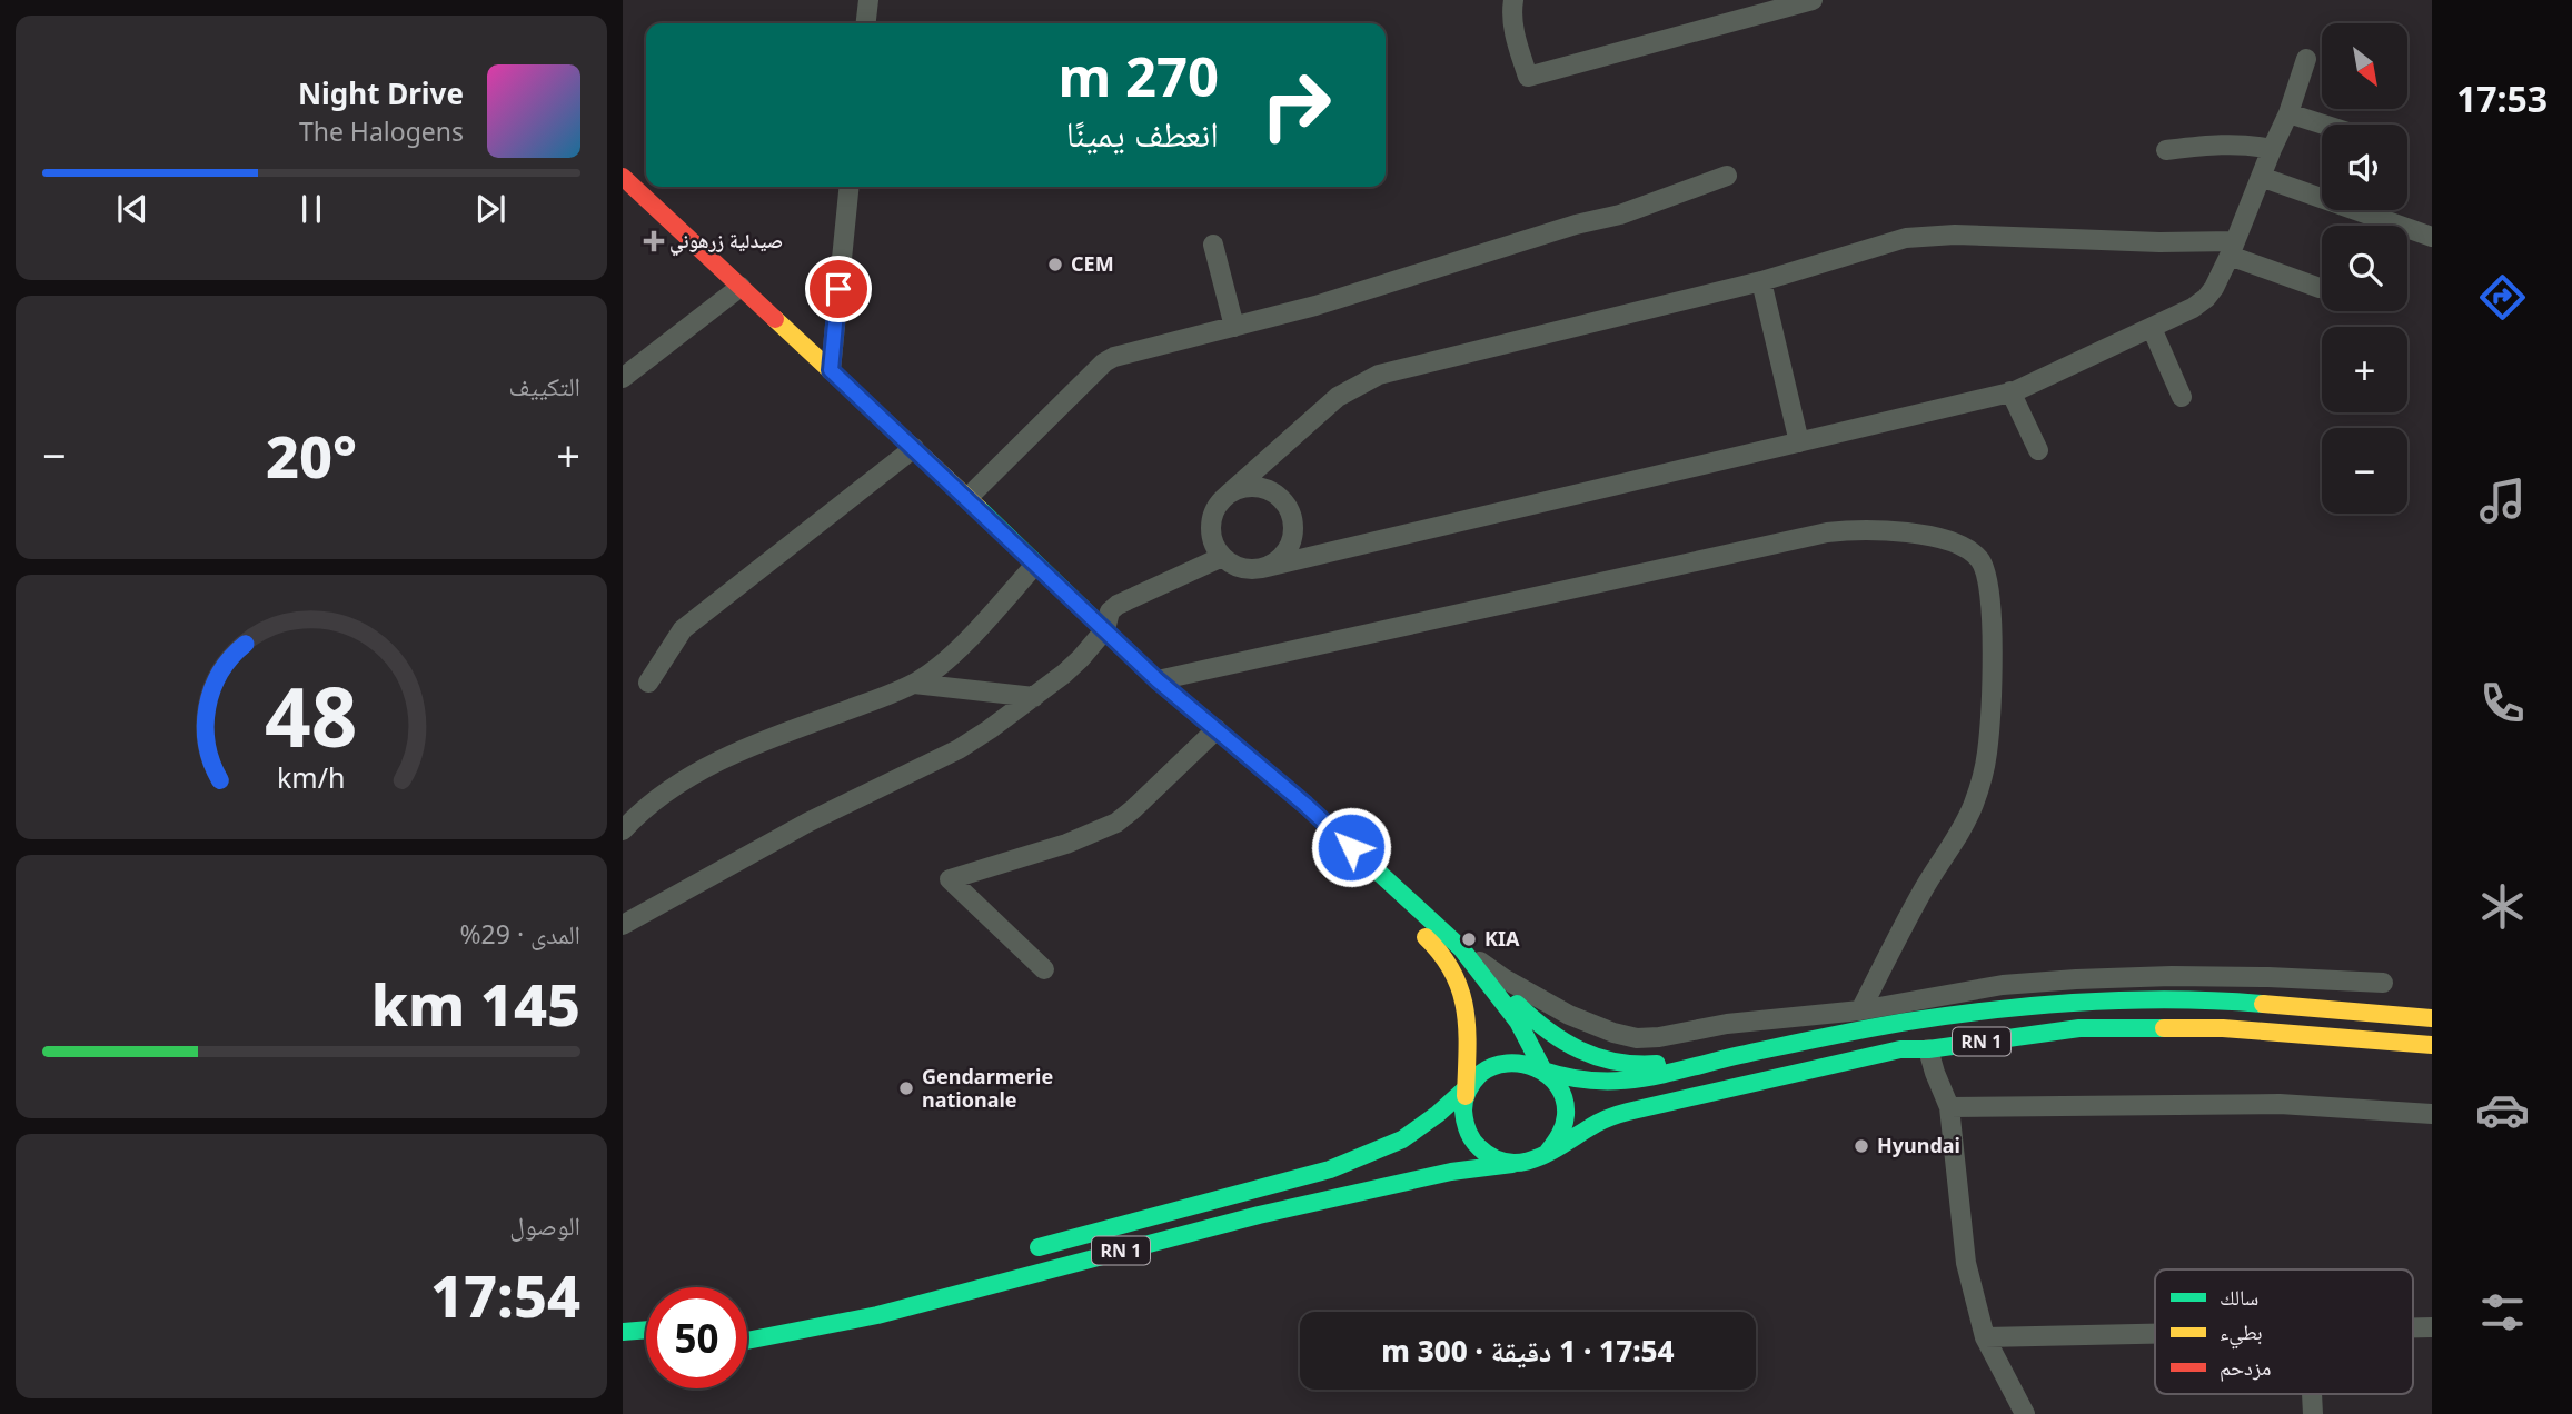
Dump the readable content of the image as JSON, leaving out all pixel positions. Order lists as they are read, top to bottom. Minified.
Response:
{"streets":{"main road":["RN 1"]},"places":{"health":["صيدلية زرهوني"],"other":["CEM","KIA","Gendarmerie nationale","Hyundai"]},"legend":["سالك","بطيء","مزدحم"],"north":"bottom right","page":{"tabs":"17:53","map_buttons":["+","−"],"turn":["270 m","انعطف يمينًا"],"song":["Night Drive","The Halogens"],"tile":["التكييف",["المدى · 29%","145 km"],["الوصول","17:54"]],"heat":["−","20°","+"],"limit":"50","trip":"17:54 · 1 دقيقة · 300 m","gauge":["48","km/h"]}}
